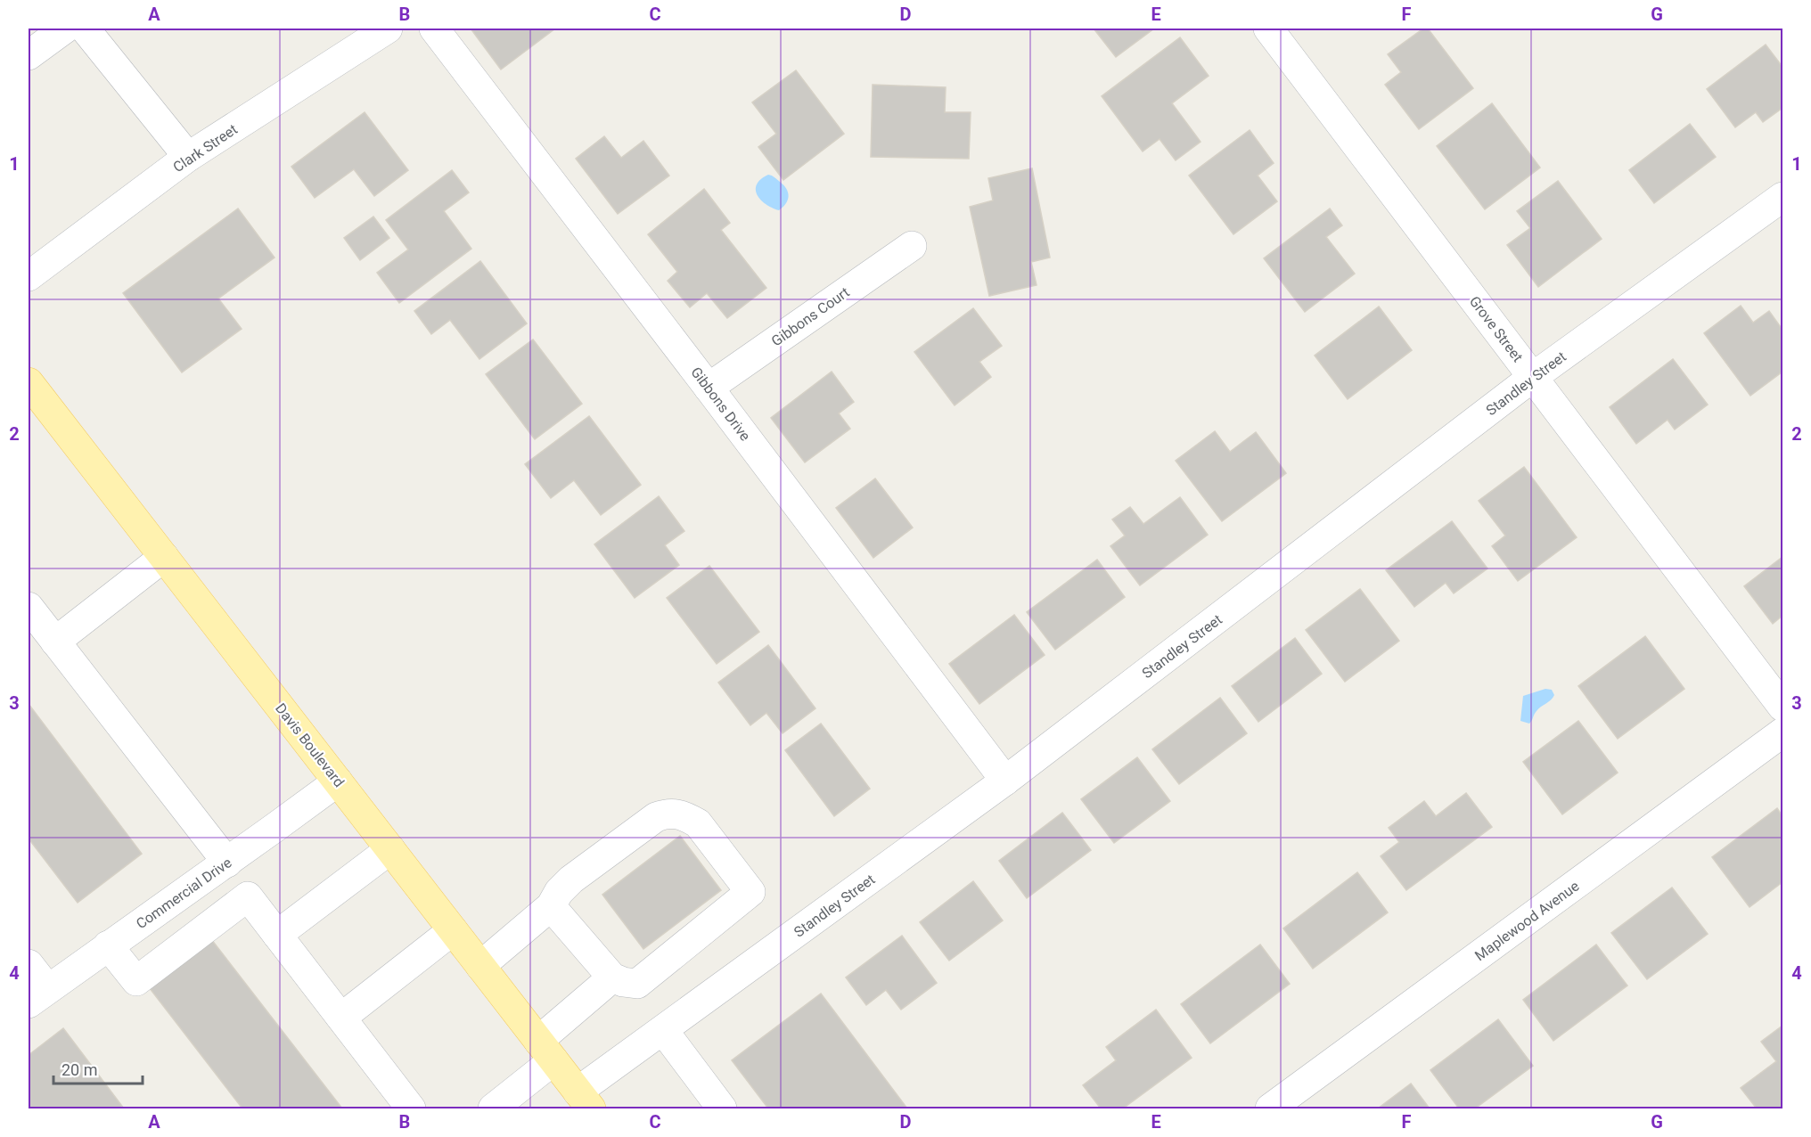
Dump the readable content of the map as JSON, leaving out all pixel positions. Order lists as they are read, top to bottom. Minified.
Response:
{"streets":{"main road":["Davis Boulevard"],"street":["Clark Street","Gibbons Court","Grove Street","Standley Street","Gibbons Drive","Commercial Drive","Maplewood Avenue"]},"crossings":[["Gibbons Court","Gibbons Drive"],["Grove Street","Standley Street"],["Standley Street","Gibbons Drive"],["Standley Street","Davis Boulevard"],["Davis Boulevard","Commercial Drive"]],"scale_bar":"20 m","grid":{"columns":["A","B","C","D","E","F","G"],"rows":["1","2","3","4"]}}
